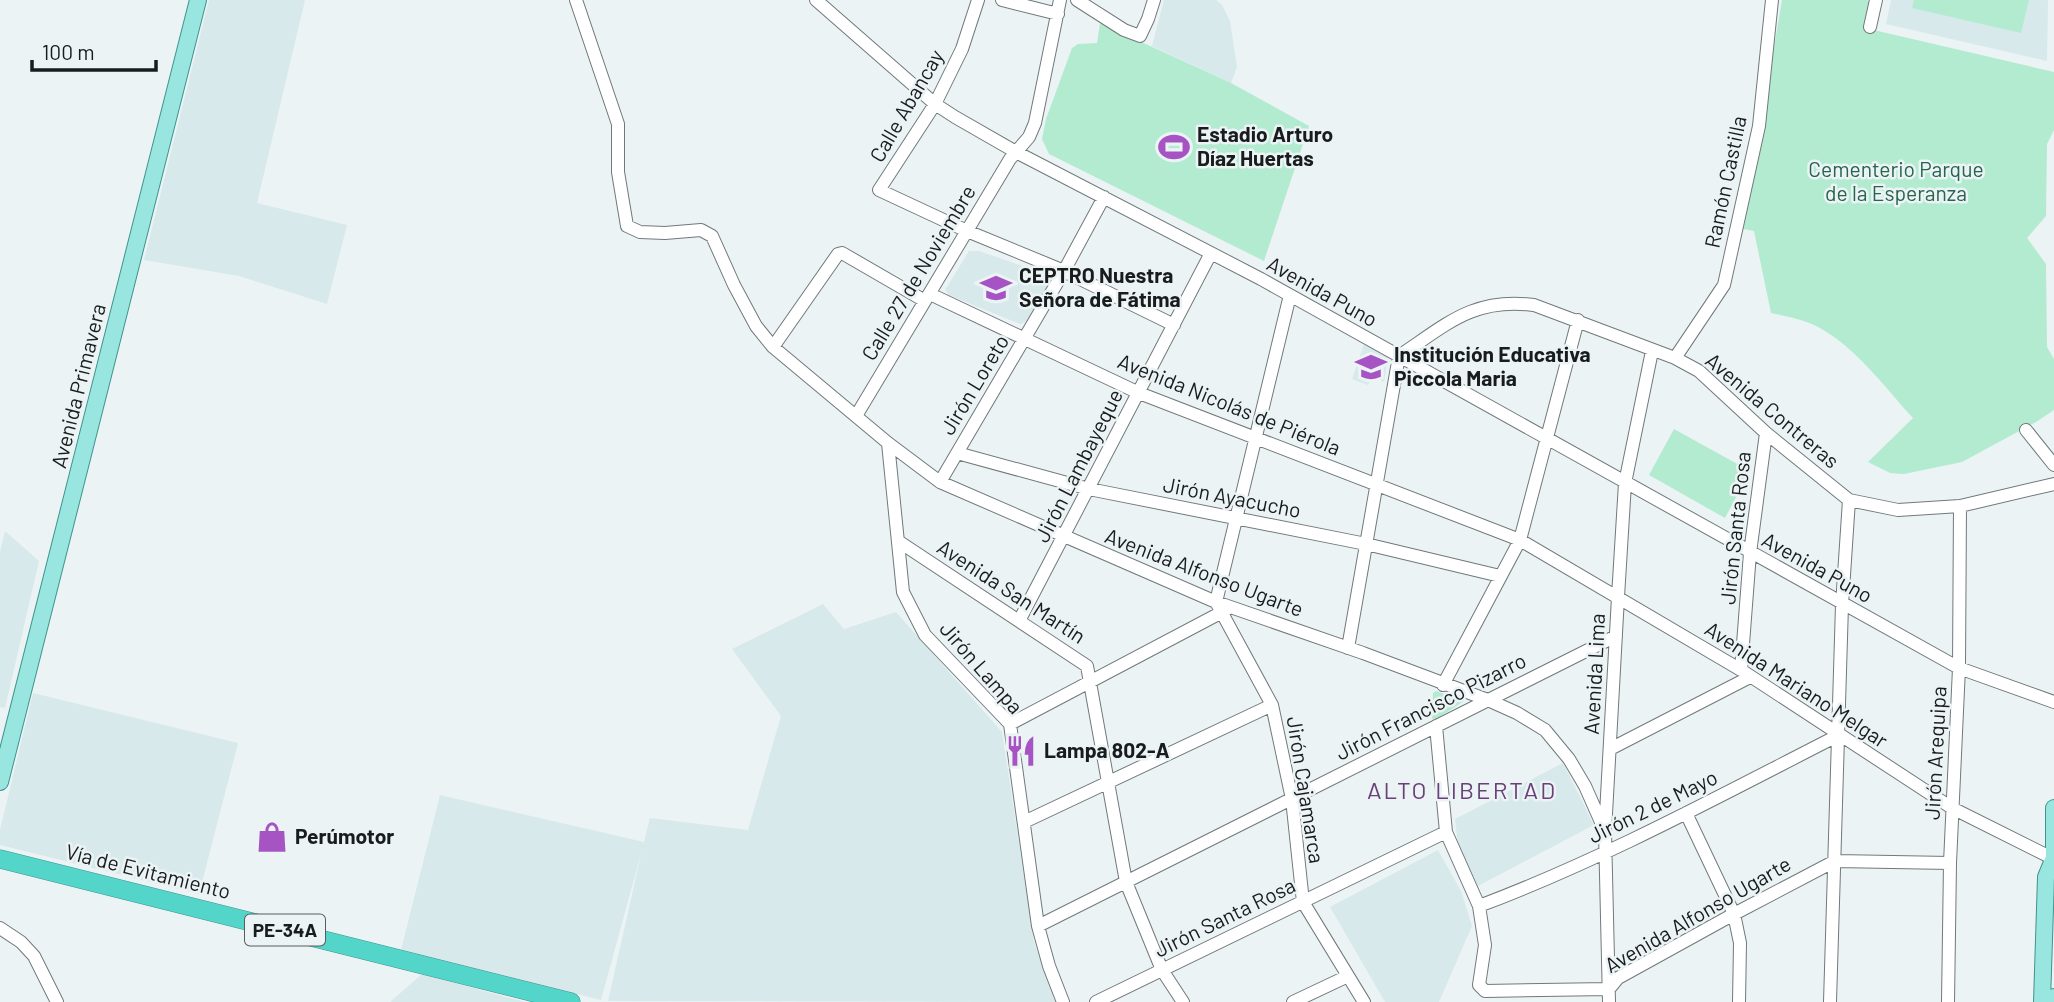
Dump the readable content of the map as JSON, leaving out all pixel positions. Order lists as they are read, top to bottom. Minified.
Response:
{"streets":{"highway":["Vía de Evitamiento","PE-34A"],"main road":["Avenida Primavera"],"street":["Calle Abancay","Ramón Castilla","Calle 27 de Noviembre","Avenida Puno","Jirón Loreto","Avenida Nicolás de Piérola","Avenida Contreras","Jirón Lambayeque","Jirón Ayacucho","Jirón Santa Rosa","Avenida Alfonso Ugarte","Avenida San Martín","Jirón Lampa","Avenida Lima","Avenida Mariano Melgar","Jirón Francisco Pizarro","Jirón Arequipa","Jirón Cajamarca","Jirón 2 de Mayo"]},"crossings":[["Calle Abancay","Calle 27 de Noviembre"],["Calle Abancay","Avenida Puno"],["Ramón Castilla","Avenida Contreras"],["Calle 27 de Noviembre","Avenida Puno"],["Calle 27 de Noviembre","Avenida Nicolás de Piérola"],["Calle 27 de Noviembre","Avenida Alfonso Ugarte"],["Avenida Puno","Jirón Loreto"],["Avenida Puno","Avenida Contreras"],["Avenida Puno","Jirón Lambayeque"],["Avenida Puno","Jirón Santa Rosa"],["Avenida Puno","Avenida Lima"],["Avenida Puno","Jirón Arequipa"],["Jirón Loreto","Avenida Nicolás de Piérola"],["Jirón Loreto","Jirón Ayacucho"],["Jirón Loreto","Avenida Alfonso Ugarte"],["Avenida Nicolás de Piérola","Jirón Lambayeque"],["Avenida Nicolás de Piérola","Avenida Alfonso Ugarte"],["Avenida Nicolás de Piérola","Avenida Mariano Melgar"],["Avenida Contreras","Jirón Santa Rosa"],["Avenida Contreras","Avenida Lima"],["Avenida Contreras","Jirón Arequipa"],["Jirón Lambayeque","Jirón Ayacucho"],["Jirón Lambayeque","Avenida Alfonso Ugarte"],["Jirón Lambayeque","Avenida San Martín"],["Jirón Santa Rosa","Avenida Alfonso Ugarte"],["Jirón Santa Rosa","Avenida San Martín"],["Jirón Santa Rosa","Avenida Mariano Melgar"],["Jirón Santa Rosa","Jirón Cajamarca"],["Avenida Alfonso Ugarte","Jirón Lampa"],["Avenida Alfonso Ugarte","Avenida Lima"],["Avenida Alfonso Ugarte","Jirón Francisco Pizarro"],["Avenida Alfonso Ugarte","Jirón Arequipa"],["Avenida Alfonso Ugarte","Jirón Cajamarca"],["Avenida Alfonso Ugarte","Jirón 2 de Mayo"],["Avenida San Martín","Jirón Lampa"],["Avenida San Martín","Jirón Francisco Pizarro"],["Jirón Lampa","Jirón Francisco Pizarro"],["Avenida Lima","Avenida Mariano Melgar"],["Avenida Lima","Jirón Francisco Pizarro"],["Avenida Lima","Jirón 2 de Mayo"],["Avenida Mariano Melgar","Jirón Arequipa"],["Avenida Mariano Melgar","Jirón 2 de Mayo"],["Jirón Francisco Pizarro","Jirón Cajamarca"]],"districts":["ALTO LIBERTAD"],"parks":["Cementerio Parque de la Esperanza"],"places":{"sports":["Estadio Arturo Díaz Huertas"],"school or university":["CEPTRO Nuestra Señora de Fátima","Institución Educativa Piccola Maria"],"restaurant":["Lampa 802-A"],"shop":["Perúmotor"]},"scale_bar":"100 m"}
